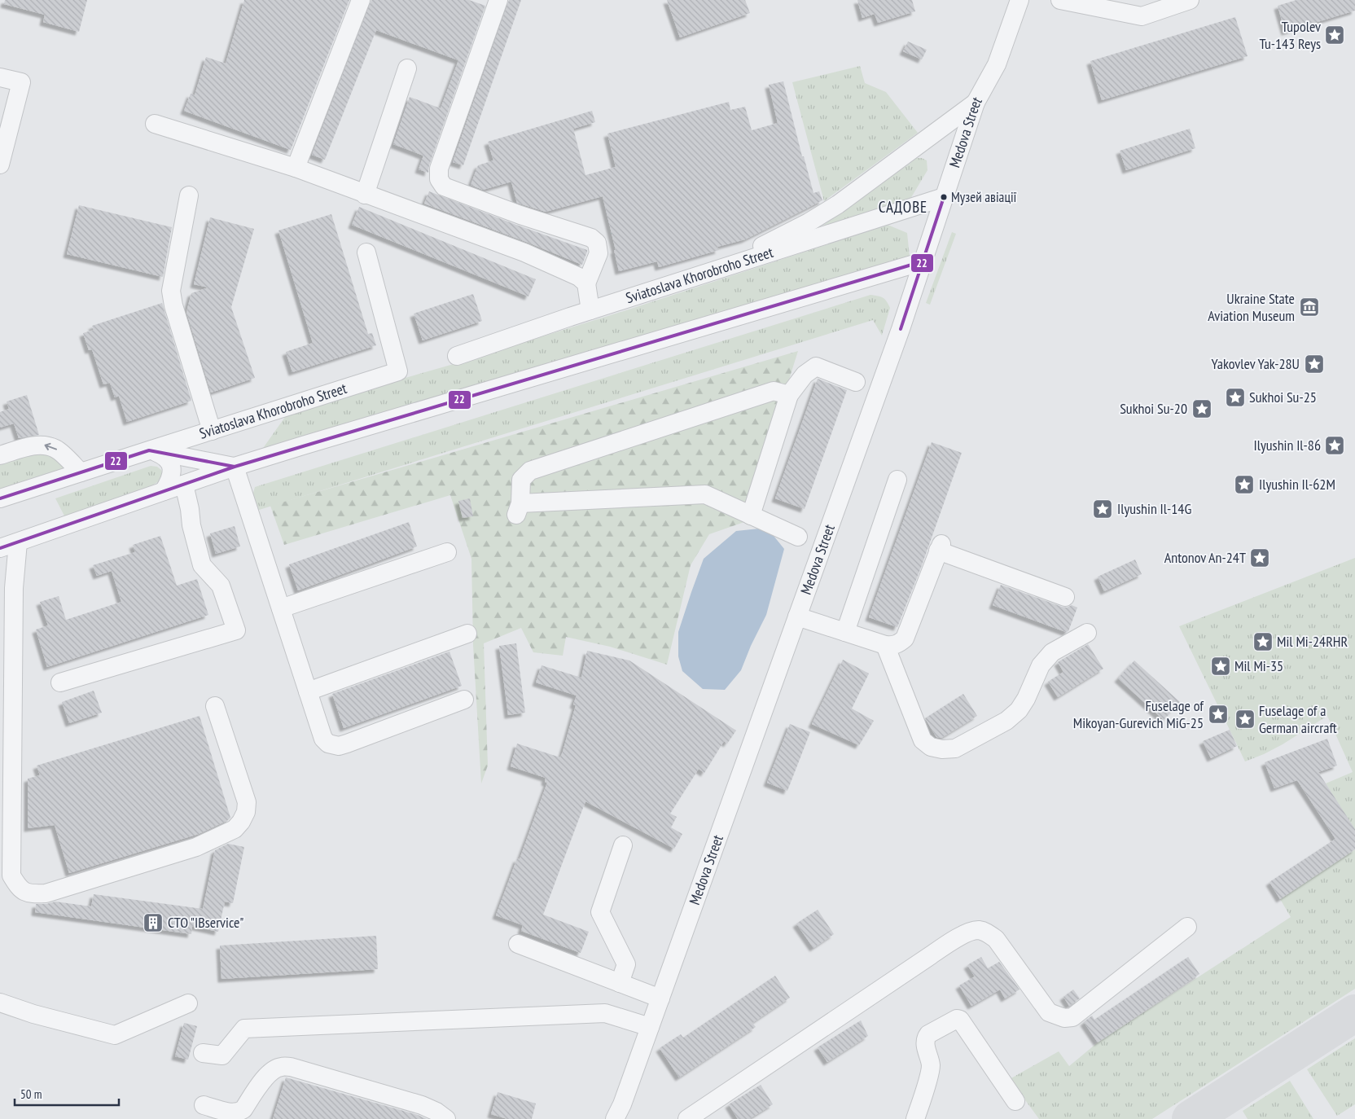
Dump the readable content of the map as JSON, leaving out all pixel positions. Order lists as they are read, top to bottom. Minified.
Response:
{"streets":{"street":["Medova Street","Sviatoslava Khorobroho Street"]},"crossings":[["Medova Street","Sviatoslava Khorobroho Street"]],"districts":["САДОВЕ"],"places":{"place":["Tupolev Tu-143 Reys","Yakovlev Yak-28U","Sukhoi Su-25","Sukhoi Su-20","Ilyushin Il-86","Ilyushin Il-62M","Ilyushin Il-14G","Antonov An-24T","Mil Mi-24RHR","Mil Mi-35","Fuselage of Mikoyan-Gurevich MiG-25","Fuselage of a German aircraft"],"other":["Музей авіації"],"museum":["Ukraine State Aviation Museum"],"building":["СТО \"IBservice\""]},"lines":["transit line 22"],"scale_bar":"50 m"}
